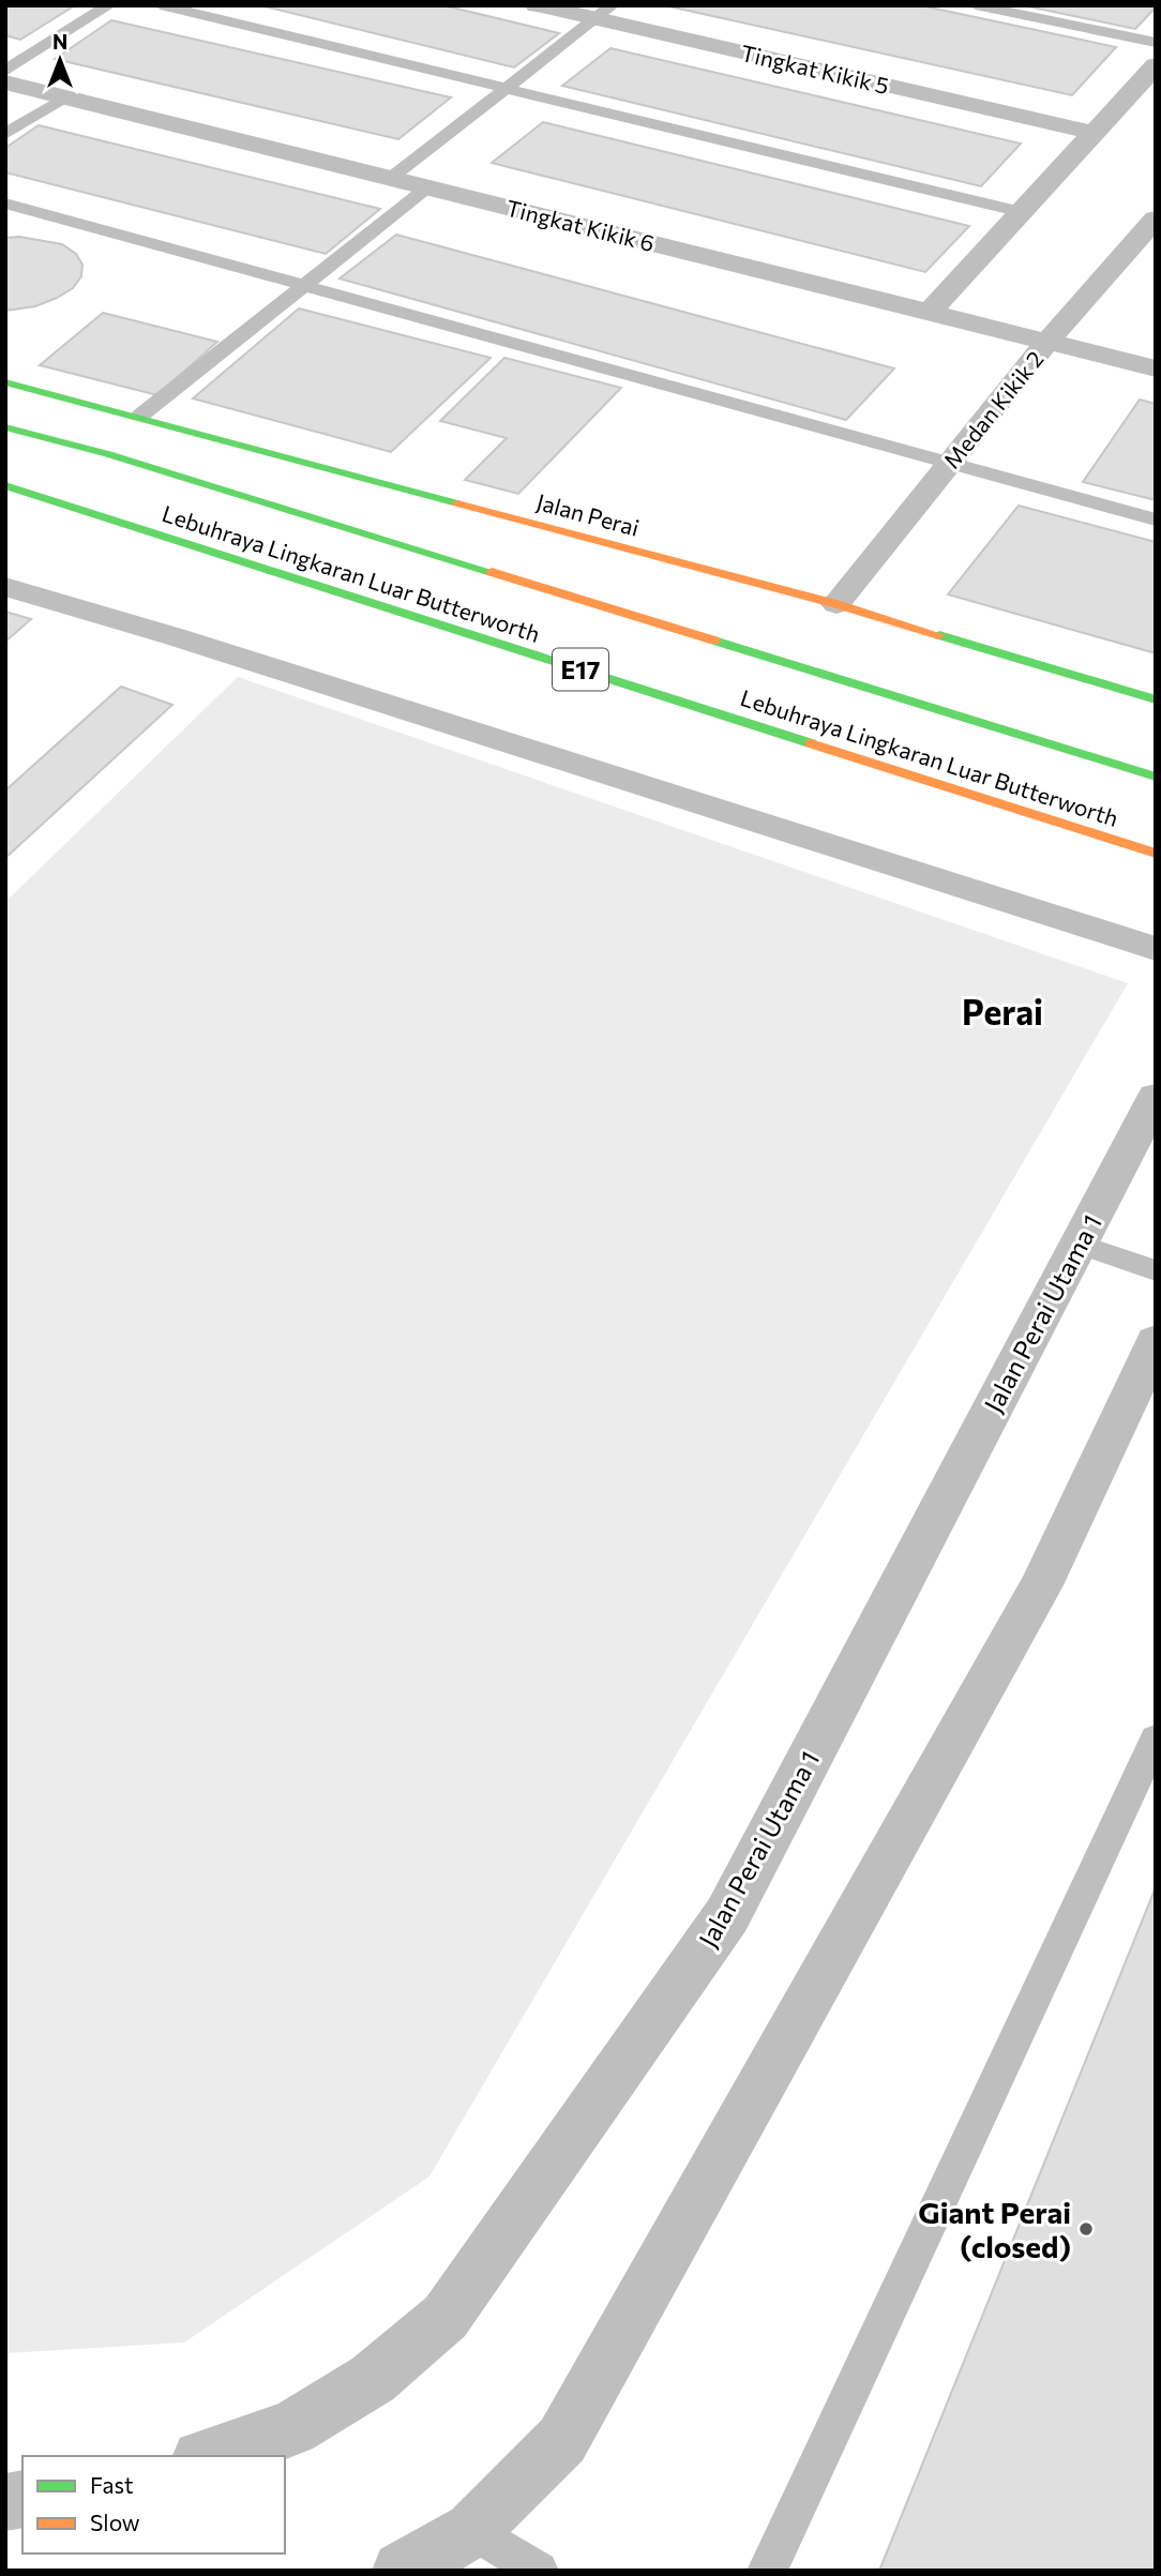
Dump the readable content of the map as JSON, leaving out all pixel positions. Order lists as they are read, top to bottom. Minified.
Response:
{"streets":{"main road":["Jalan Perai","Lebuhraya Lingkaran Luar Butterworth","E17"],"street":["Tingkat Kikik 5","Tingkat Kikik 6","Medan Kikik 2","Jalan Perai Utama 1"]},"crossings":[["Tingkat Kikik 6","Medan Kikik 2"],["Medan Kikik 2","Jalan Perai"]],"districts":["Perai"],"places":["Giant Perai (closed)"],"legend":["Fast","Slow"],"north":"top"}
